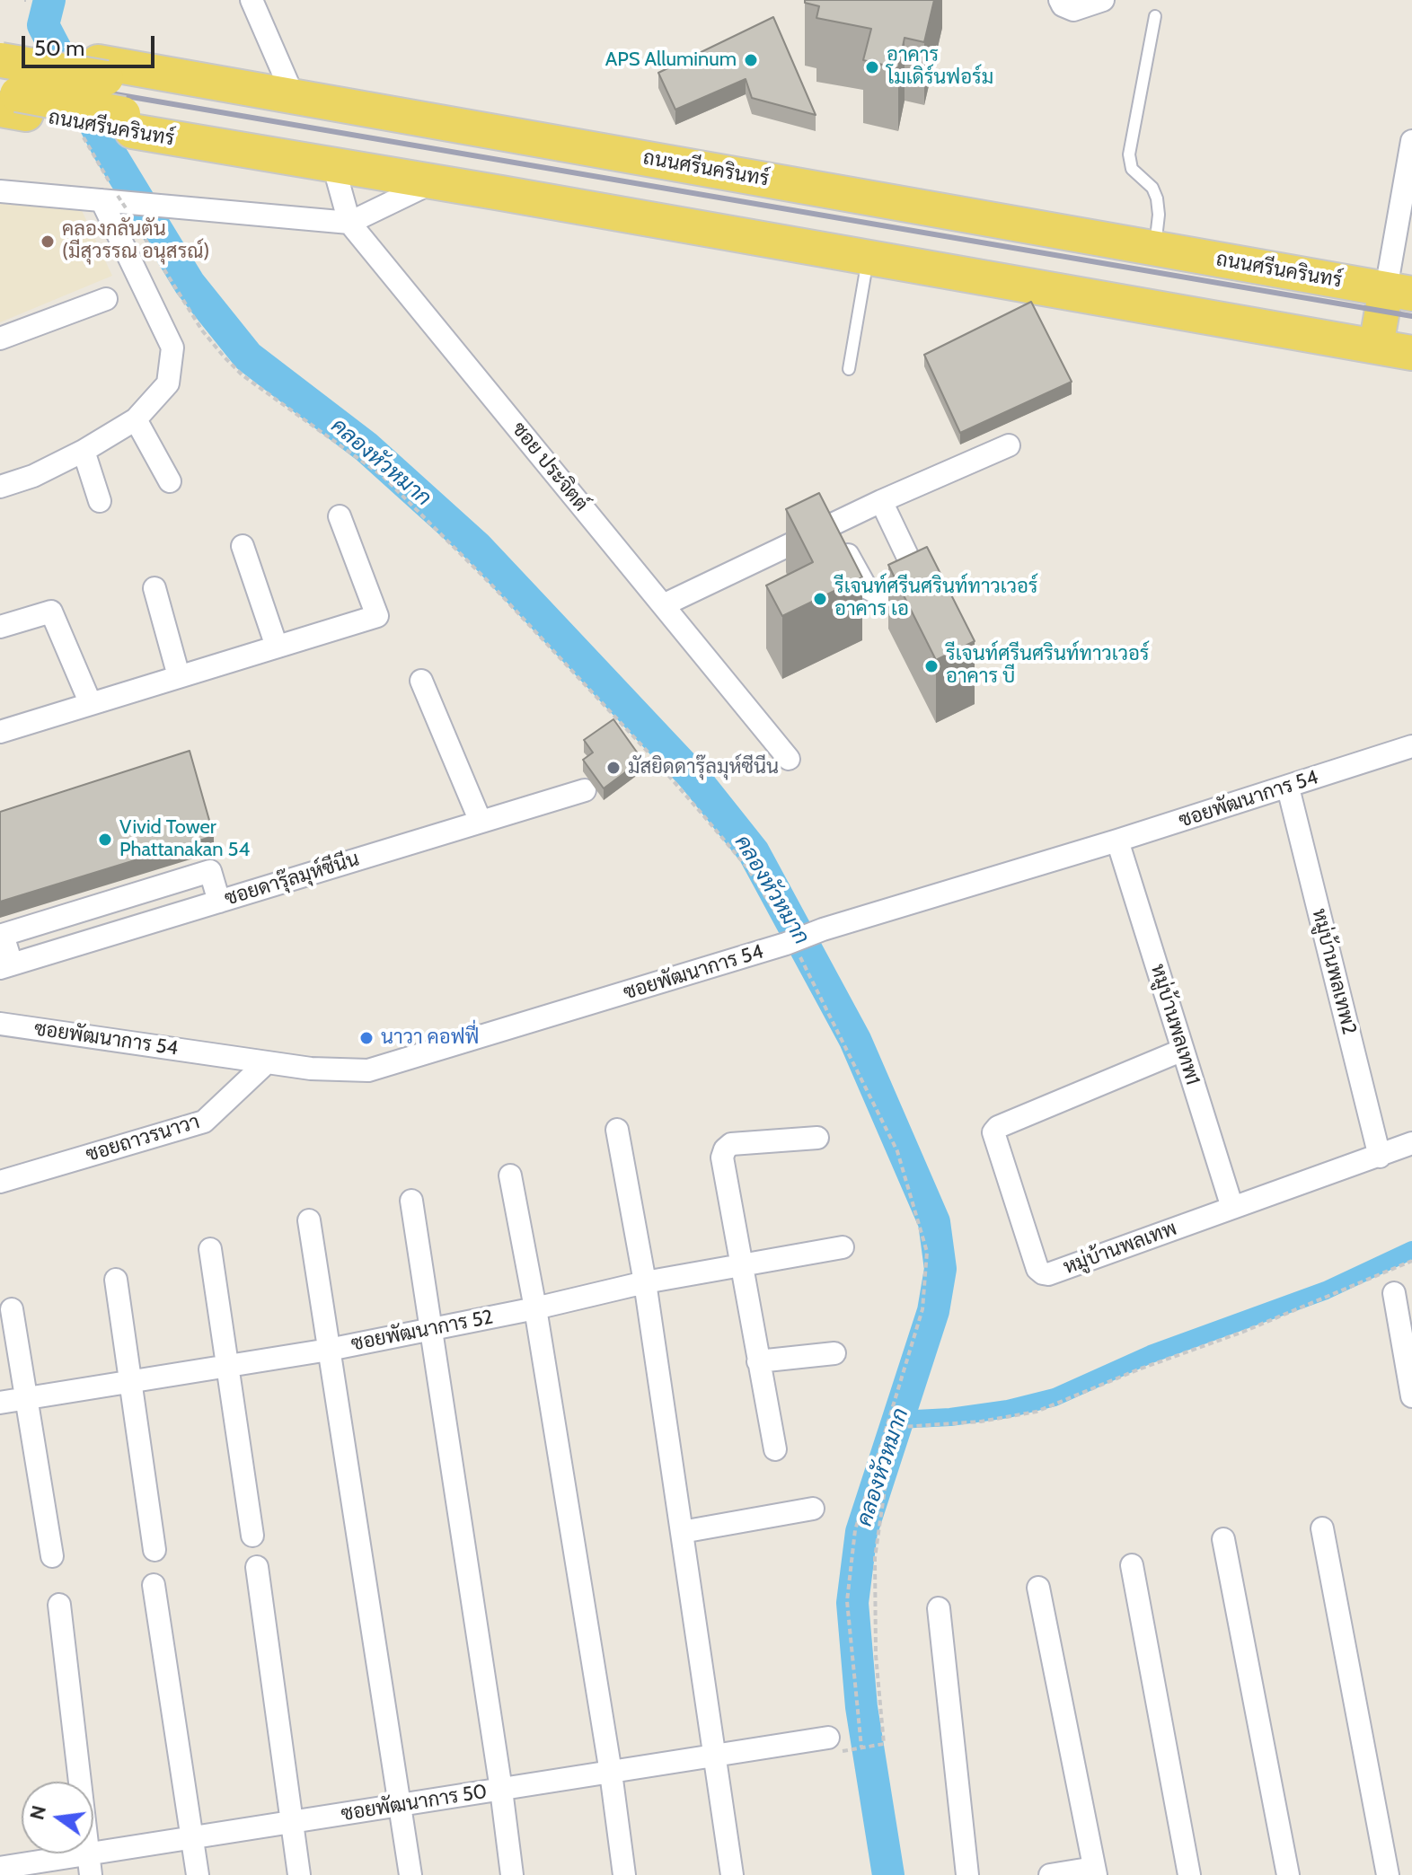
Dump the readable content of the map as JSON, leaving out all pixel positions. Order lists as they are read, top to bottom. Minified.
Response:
{"streets":{"main road":["ถนนศรีนครินทร์"],"street":["ซอย ประจิตต์","ซอยพัฒนาการ 54","ซอยดารุ๊ลมุห์ซีนีน","หมู่บ้านพลเทพ2","หมู่บ้านพลเทพ1","ซอยถาวรนาวา","หมู่บ้านพลเทพ","ซอยพัฒนาการ 52","ซอยพัฒนาการ 50"]},"crossings":[["ถนนศรีนครินทร์","ซอย ประจิตต์"],["ซอยพัฒนาการ 54","หมู่บ้านพลเทพ2"],["ซอยพัฒนาการ 54","หมู่บ้านพลเทพ1"],["ซอยพัฒนาการ 54","ซอยถาวรนาวา"],["หมู่บ้านพลเทพ2","หมู่บ้านพลเทพ"],["หมู่บ้านพลเทพ1","หมู่บ้านพลเทพ"]],"water":["คลองหัวหมาก"],"places":["APS Alluminum","อาคาร โมเดิร์นฟอร์ม","คลองกลันตัน (มีสุวรรณ อนุสรณ์)","รีเจนท์ศรีนศรินท์ทาวเวอร์ อาคาร เอ","รีเจนท์ศรีนศรินท์ทาวเวอร์ อาคาร บี","มัสยิดดารุ๊ลมุห์ซีนีน","Vivid Tower Phattanakan 54","นาวา คอฟฟี่"],"scale_bar":"50 m","north":"left"}
